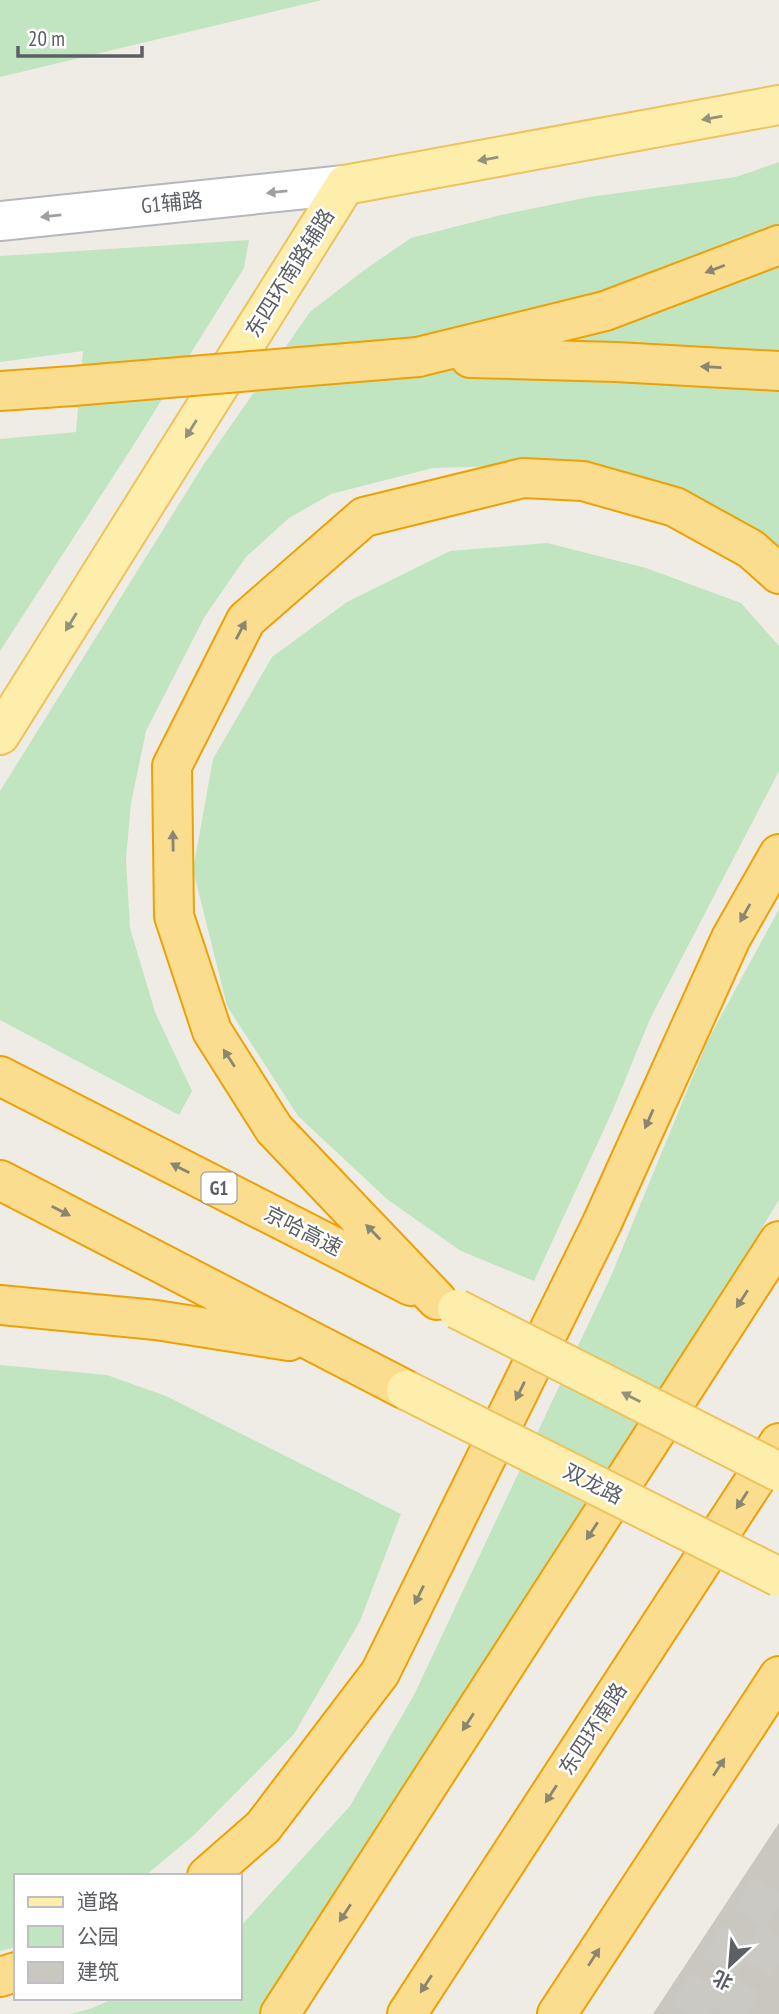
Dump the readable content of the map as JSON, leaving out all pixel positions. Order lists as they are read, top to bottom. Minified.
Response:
{"streets":{"highway":["G1","京哈高速","东四环南路"],"main road":["东四环南路辅路","双龙路"],"street":["G1辅路"]},"crossings":[["G1辅路","东四环南路辅路"]],"one_way":["G1辅路","东四环南路辅路"],"legend":["道路","公园","建筑"],"scale_bar":"20 m","north":"bottom left"}
